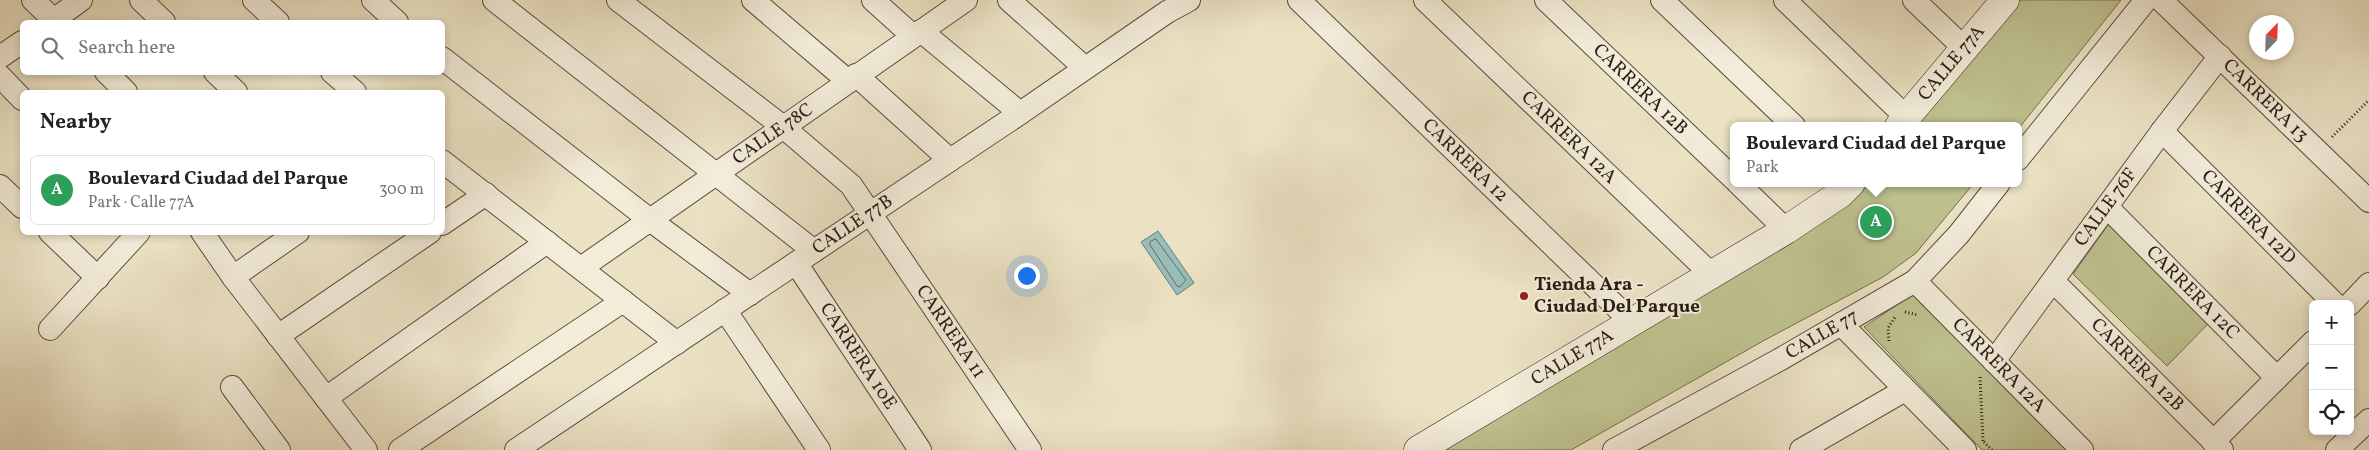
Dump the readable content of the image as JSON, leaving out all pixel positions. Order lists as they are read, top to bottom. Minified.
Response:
{"streets":{"street":["CALLE 77A","CARRERA 12B","CARRERA 13","CALLE 78C","CARRERA 12A","CARRERA 12","CALLE 76F","CARRERA 12D","CALLE 77B","CARRERA 12C","CARRERA 11","CALLE 77","CARRERA 10E"]},"crossings":[["CALLE 77A","CARRERA 12A"],["CALLE 77A","CARRERA 12"],["CARRERA 12B","CALLE 76F"],["CARRERA 13","CALLE 76F"],["CALLE 78C","CARRERA 11"],["CALLE 78C","CARRERA 10E"],["CARRERA 12A","CALLE 76F"],["CARRERA 12A","CALLE 77"],["CALLE 76F","CARRERA 12D"],["CALLE 76F","CARRERA 12C"],["CALLE 77B","CARRERA 11"],["CALLE 77B","CARRERA 10E"]],"places":["Tienda Ara - Ciudad Del Parque"],"north":"top right","page":{"search":"Search here","heading":"Nearby","popup":["Boulevard Ciudad del Parque","Park"],"list":[{"mark":"A","name":"Boulevard Ciudad del Parque","note":"Park · Calle 77A","value":"300 m"}],"pins":"A","map_buttons":["+","−"]}}
